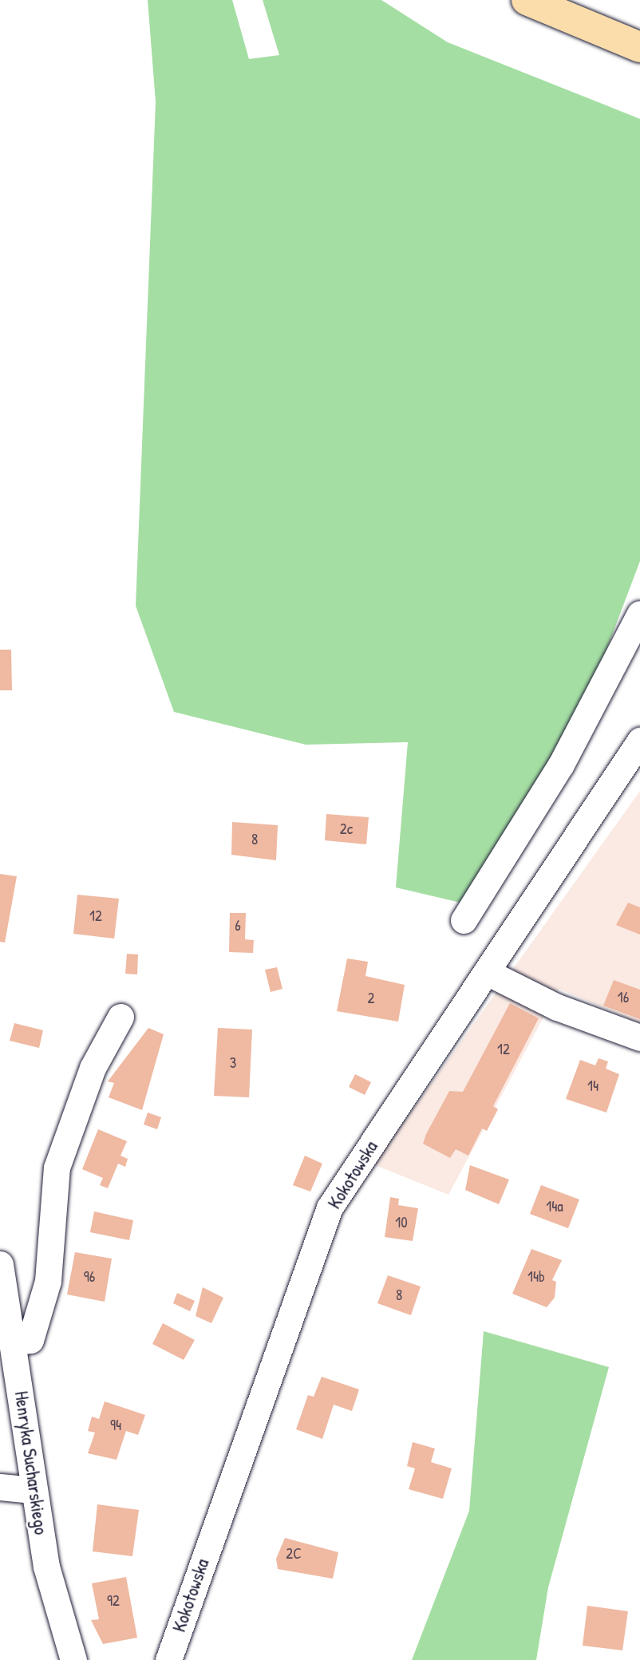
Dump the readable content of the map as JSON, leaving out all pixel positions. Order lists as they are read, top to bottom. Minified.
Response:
{"streets":{"street":["Kokotowska","Henryka Sucharskiego"]},"house_numbers":["2c","8","12","6","16","2","12","3","14","14a","10","96","14b","8","94","2C","92"]}
